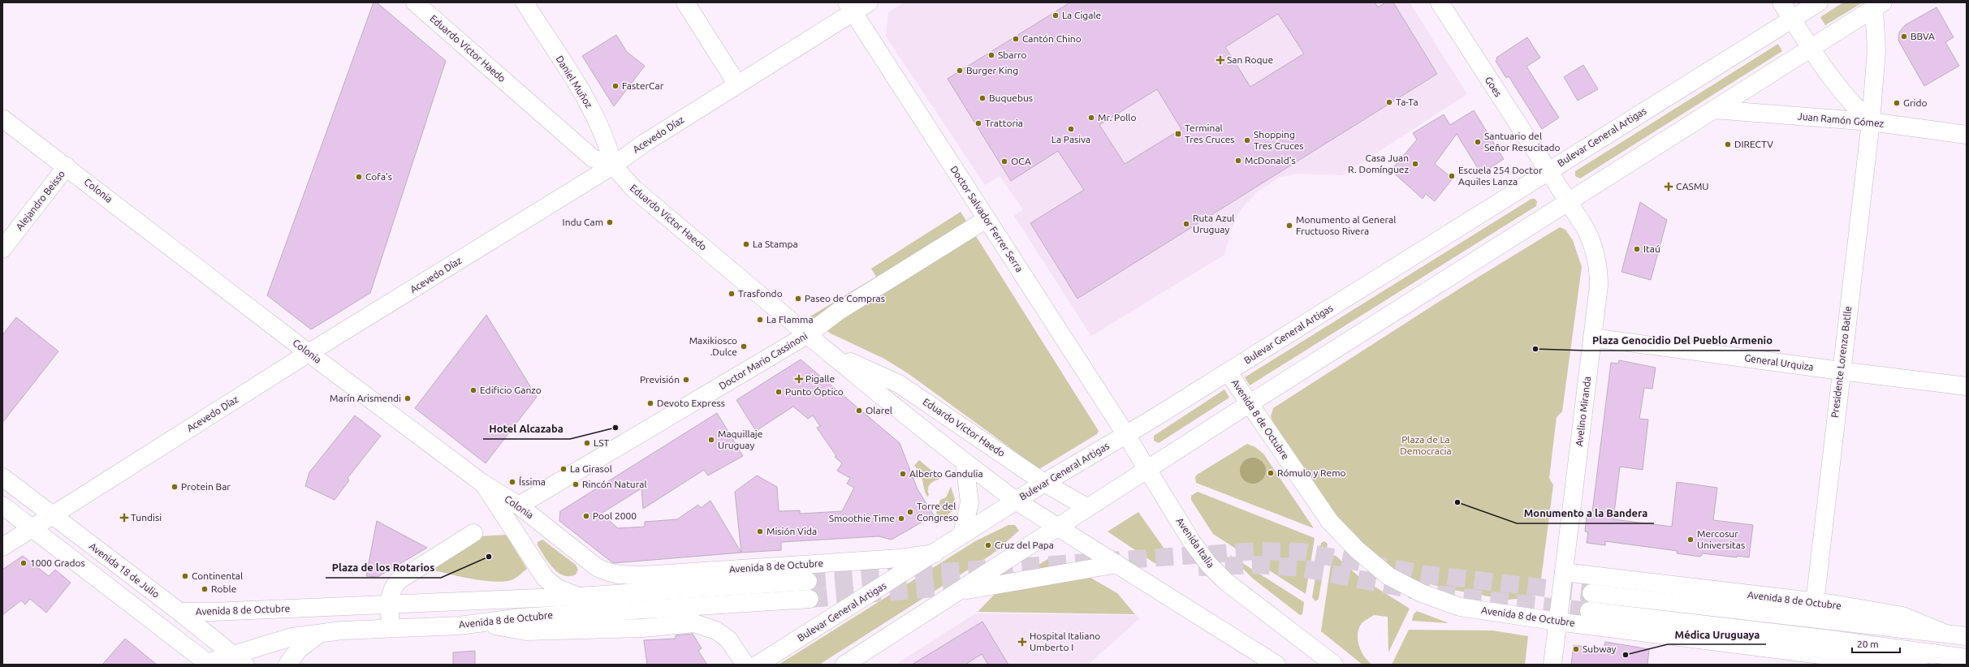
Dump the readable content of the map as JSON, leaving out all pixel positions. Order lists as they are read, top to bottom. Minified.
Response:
{"streets":{"main road":["Eduardo Víctor Haedo","Daniel Muñoz","Goes","Juan Ramón Gómez","Acevedo Díaz","Bulevar General Artigas","Colonia","Alejandro Beisso","Doctor Salvador Ferrer Serra","Doctor Mario Cassinoni","Presidente Lorenzo Batlle","General Urquiza","Avelino Miranda","Avenida 8 de Octubre","Avenida Italia","Avenida 18 de Julio"]},"crossings":[["Eduardo Víctor Haedo","Daniel Muñoz"],["Eduardo Víctor Haedo","Acevedo Díaz"],["Eduardo Víctor Haedo","Bulevar General Artigas"],["Eduardo Víctor Haedo","Doctor Mario Cassinoni"],["Daniel Muñoz","Acevedo Díaz"],["Goes","Bulevar General Artigas"],["Goes","Avelino Miranda"],["Juan Ramón Gómez","Presidente Lorenzo Batlle"],["Acevedo Díaz","Colonia"],["Acevedo Díaz","Doctor Salvador Ferrer Serra"],["Acevedo Díaz","Avenida 18 de Julio"],["Bulevar General Artigas","Doctor Salvador Ferrer Serra"],["Bulevar General Artigas","Avelino Miranda"],["Bulevar General Artigas","Avenida 8 de Octubre"],["Bulevar General Artigas","Avenida Italia"],["Colonia","Alejandro Beisso"],["Colonia","Doctor Mario Cassinoni"],["Colonia","Avenida 8 de Octubre"],["Doctor Salvador Ferrer Serra","Doctor Mario Cassinoni"],["Doctor Salvador Ferrer Serra","Avenida Italia"],["Presidente Lorenzo Batlle","General Urquiza"],["Presidente Lorenzo Batlle","Avenida 8 de Octubre"],["General Urquiza","Avelino Miranda"],["Avelino Miranda","Avenida 8 de Octubre"],["Avenida 8 de Octubre","Avenida 18 de Julio"]],"parks":["Plaza de La Democracia"],"places":{"other":["La Cigale","BBVA","Cantón Chino","Sbarro","Burger King","FasterCar","Buquebus","Ta-Ta","Grido","Mr. Pollo","Trattoria","La Pasiva","Shopping Tres Cruces","Santuario del Señor Resucitado","DIRECTV","McDonald's","OCA","Casa Juan R. Domínguez","Escuela 254 Doctor Aquiles Lanza","Cofa's","Indu Cam","Ruta Azul Uruguay","Monumento al General Fructuoso Rivera","La Stampa","Itaú","Trasfondo","Paseo de Compras","La Flamma","Maxikiosco .Dulce","Plaza Genocidio Del Pueblo Armenio","Previsión","Edificio Ganzo","Punto Óptico","Marín Arismendi","Devoto Express","Olarel","Hotel Alcazaba","Maquillaje Uruguay","LST","La Girasol","Rómulo y Remo","Alberto Gandulia","Íssima","Rincón Natural","Protein Bar","Monumento a la Bandera","Torre del Congreso","Pool 2000","Smoothie Time","Misión Vida","Mercosur Universitas","Cruz del Papa","Plaza de los Rotarios","1000 Grados","Continental","Roble","Subway","Médica Uruguaya"],"health":["San Roque","CASMU","Pigalle","Tundisi","Hospital Italiano Umberto I"],"transit":["Terminal Tres Cruces"]},"scale_bar":"20 m"}
